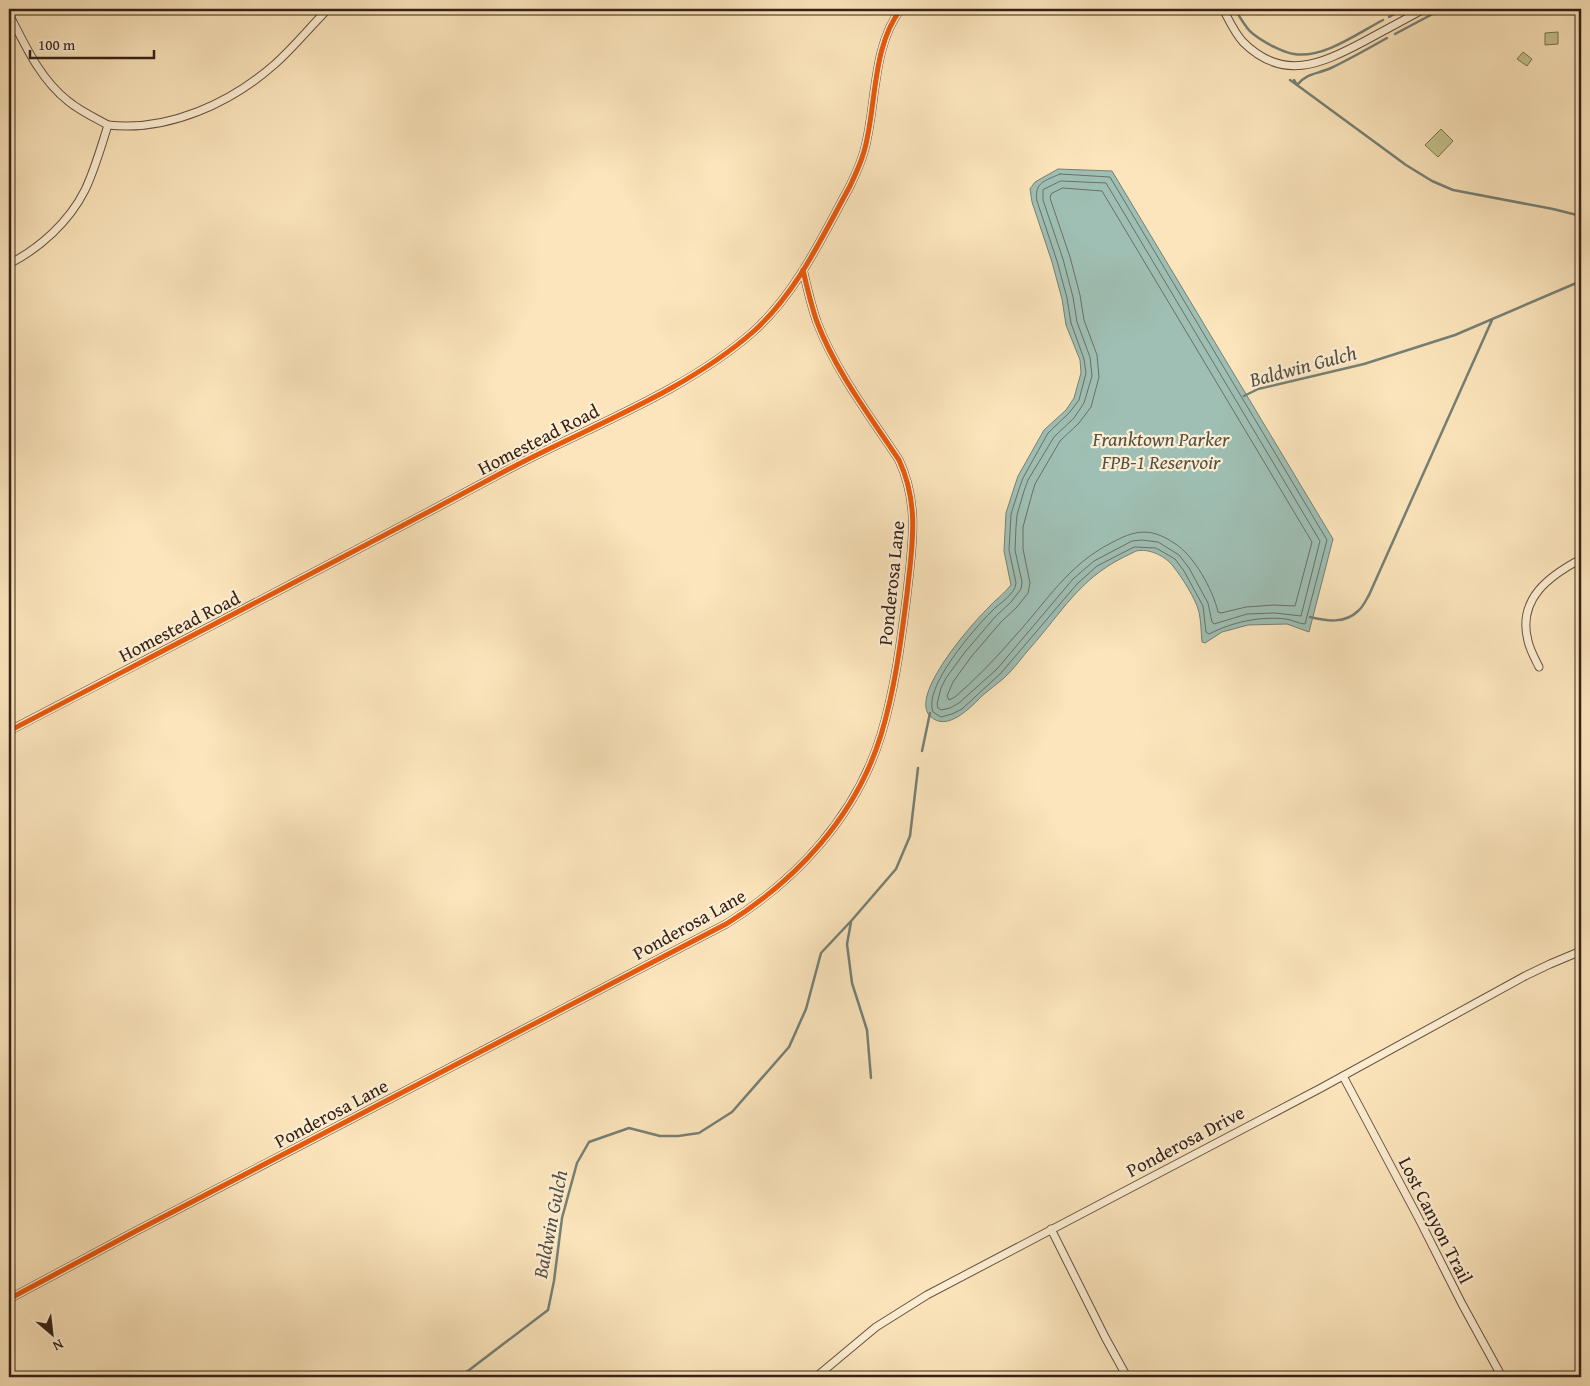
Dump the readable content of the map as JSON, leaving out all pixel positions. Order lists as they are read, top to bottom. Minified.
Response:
{"streets":{"street":["Homestead Road","Ponderosa Lane","Ponderosa Drive","Lost Canyon Trail"]},"crossings":[["Homestead Road","Ponderosa Lane"],["Ponderosa Drive","Lost Canyon Trail"]],"water":["Baldwin Gulch","Franktown Parker FPB-1 Reservoir"],"scale_bar":"100 m","north":"bottom right"}
